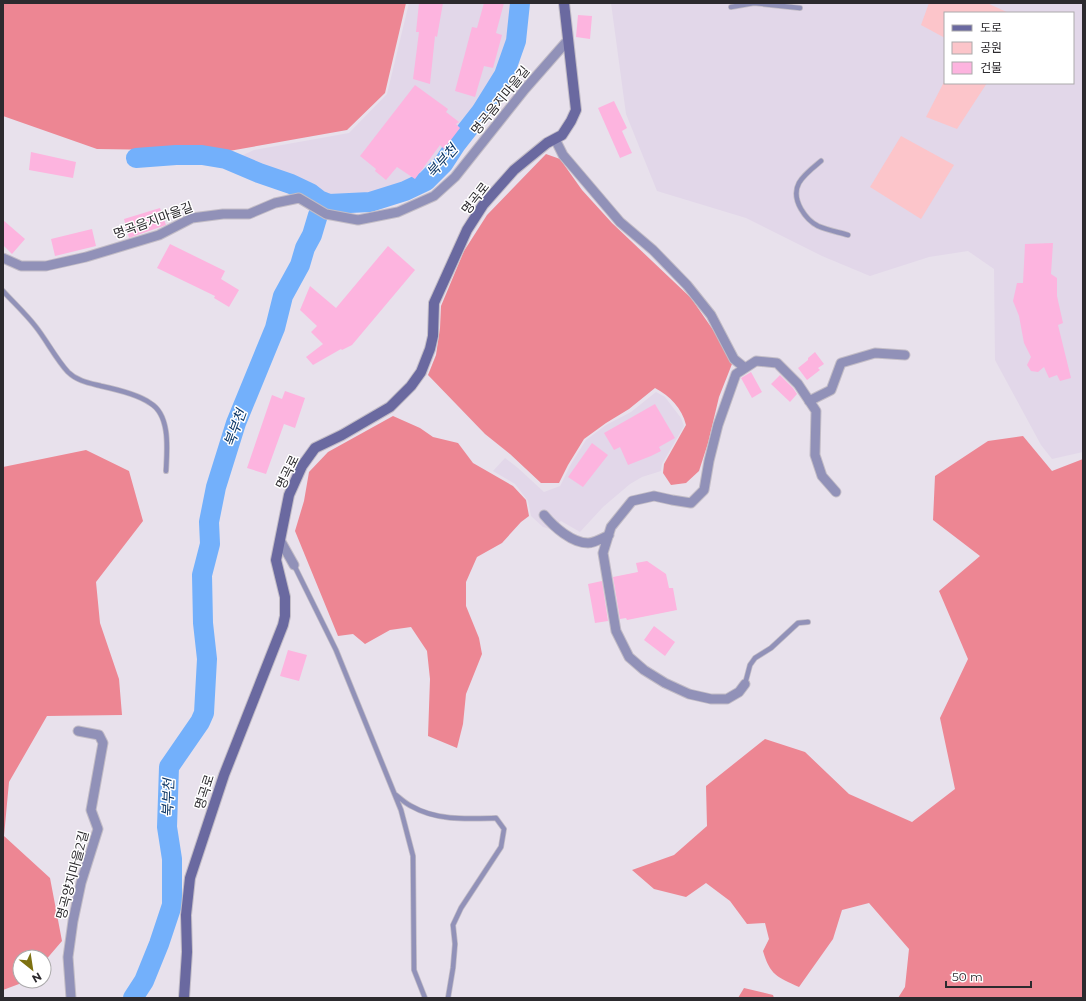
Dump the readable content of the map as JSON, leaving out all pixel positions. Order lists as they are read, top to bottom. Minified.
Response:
{"streets":{"main road":["명곡로"],"street":["명곡음지마을길","명곡양지마을2길"]},"crossings":[["명곡음지마을길","명곡로"]],"water":["북부천"],"legend":["도로","공원","건물"],"scale_bar":"50 m","north":"bottom right"}
